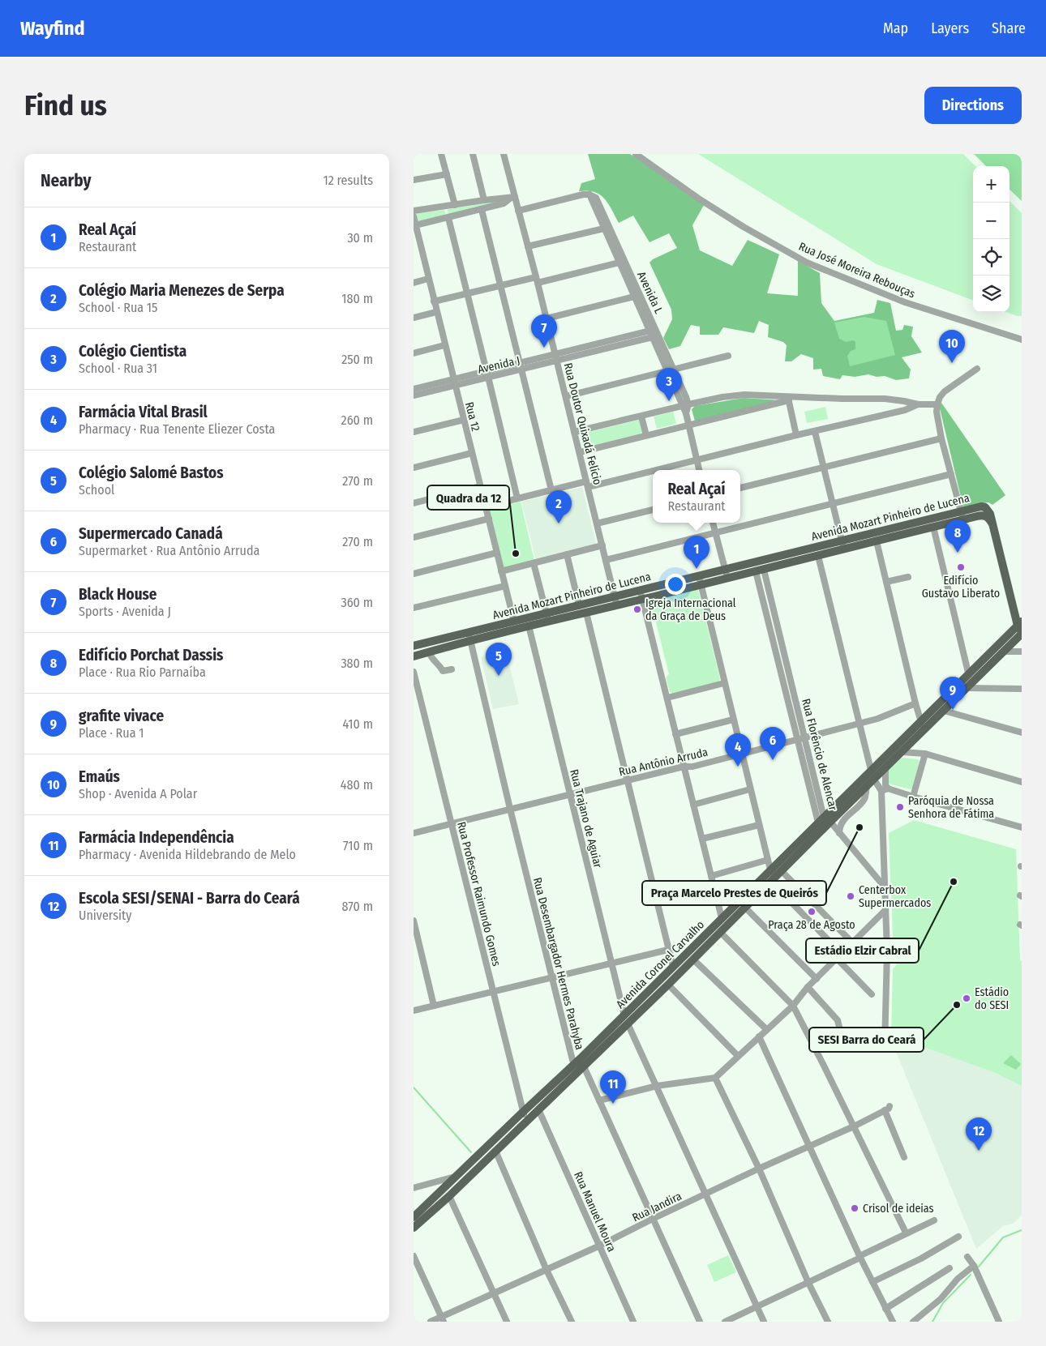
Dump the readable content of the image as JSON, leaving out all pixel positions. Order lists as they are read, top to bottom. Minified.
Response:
{"streets":{"main road":["Avenida Mozart Pinheiro de Lucena","Avenida Coronel Carvalho"],"street":["Rua José Moreira Rebouças","Avenida L","Avenida J","Rua 12","Rua Doutor Quixadá Felício","Rua Florêncio de Alencar","Rua Antônio Arruda","Rua Trajano de Aguiar","Rua Professor Raimundo Gomes","Rua Desembargador Hermes Parahyba","Rua Jandira","Rua Manuel Moura"]},"crossings":[["Avenida L","Avenida J"],["Avenida L","Rua Doutor Quixadá Felício"],["Avenida J","Rua 12"],["Avenida J","Rua Doutor Quixadá Felício"],["Rua 12","Avenida Mozart Pinheiro de Lucena"],["Rua Doutor Quixadá Felício","Avenida Mozart Pinheiro de Lucena"],["Avenida Mozart Pinheiro de Lucena","Rua Florêncio de Alencar"],["Avenida Mozart Pinheiro de Lucena","Rua Trajano de Aguiar"],["Avenida Mozart Pinheiro de Lucena","Rua Desembargador Hermes Parahyba"],["Rua Florêncio de Alencar","Rua Antônio Arruda"],["Rua Florêncio de Alencar","Avenida Coronel Carvalho"],["Rua Antônio Arruda","Rua Trajano de Aguiar"],["Rua Antônio Arruda","Rua Professor Raimundo Gomes"],["Rua Antônio Arruda","Rua Desembargador Hermes Parahyba"],["Rua Trajano de Aguiar","Avenida Coronel Carvalho"],["Rua Professor Raimundo Gomes","Avenida Coronel Carvalho"],["Rua Desembargador Hermes Parahyba","Avenida Coronel Carvalho"],["Rua Desembargador Hermes Parahyba","Rua Jandira"],["Avenida Coronel Carvalho","Rua Manuel Moura"],["Rua Jandira","Rua Manuel Moura"]],"places":["Quadra da 12","Edifício Gustavo Liberato","Igreja Internacional da Graça de Deus","Paróquia de Nossa Senhora de Fátima","Praça Marcelo Prestes de Queirós","Estádio Elzir Cabral","Centerbox Supermercados","Praça 28 de Agosto","Estádio do SESI","SESI Barra do Ceará","Crisol de ideias"],"page":{"header":"Wayfind","nav":["Map","Layers","Share"],"buttons":"Directions","title":"Find us","heading":["Nearby","12 results"],"map_buttons":["+","−"],"list":[{"mark":"1","name":"Real Açaí","note":"Restaurant","value":"30 m"},{"mark":"2","name":"Colégio Maria Menezes de Serpa","note":"School · Rua 15","value":"180 m"},{"mark":"3","name":"Colégio Cientista","note":"School · Rua 31","value":"250 m"},{"mark":"4","name":"Farmácia Vital Brasil","note":"Pharmacy · Rua Tenente Eliezer Costa","value":"260 m"},{"mark":"5","name":"Colégio Salomé Bastos","note":"School","value":"270 m"},{"mark":"6","name":"Supermercado Canadá","note":"Supermarket · Rua Antônio Arruda","value":"270 m"},{"mark":"7","name":"Black House","note":"Sports · Avenida J","value":"360 m"},{"mark":"8","name":"Edifício Porchat Dassis","note":"Place · Rua Rio Parnaíba","value":"380 m"},{"mark":"9","name":"grafite vivace","note":"Place · Rua 1","value":"410 m"},{"mark":"10","name":"Emaús","note":"Shop · Avenida A Polar","value":"480 m"},{"mark":"11","name":"Farmácia Independência","note":"Pharmacy · Avenida Hildebrando de Melo","value":"710 m"},{"mark":"12","name":"Escola SESI/SENAI - Barra do Ceará","note":"University","value":"870 m"}],"pins":["7","10","3","2","8","1","5","9","6","4","11","12"],"popup":["Real Açaí","Restaurant"]}}
